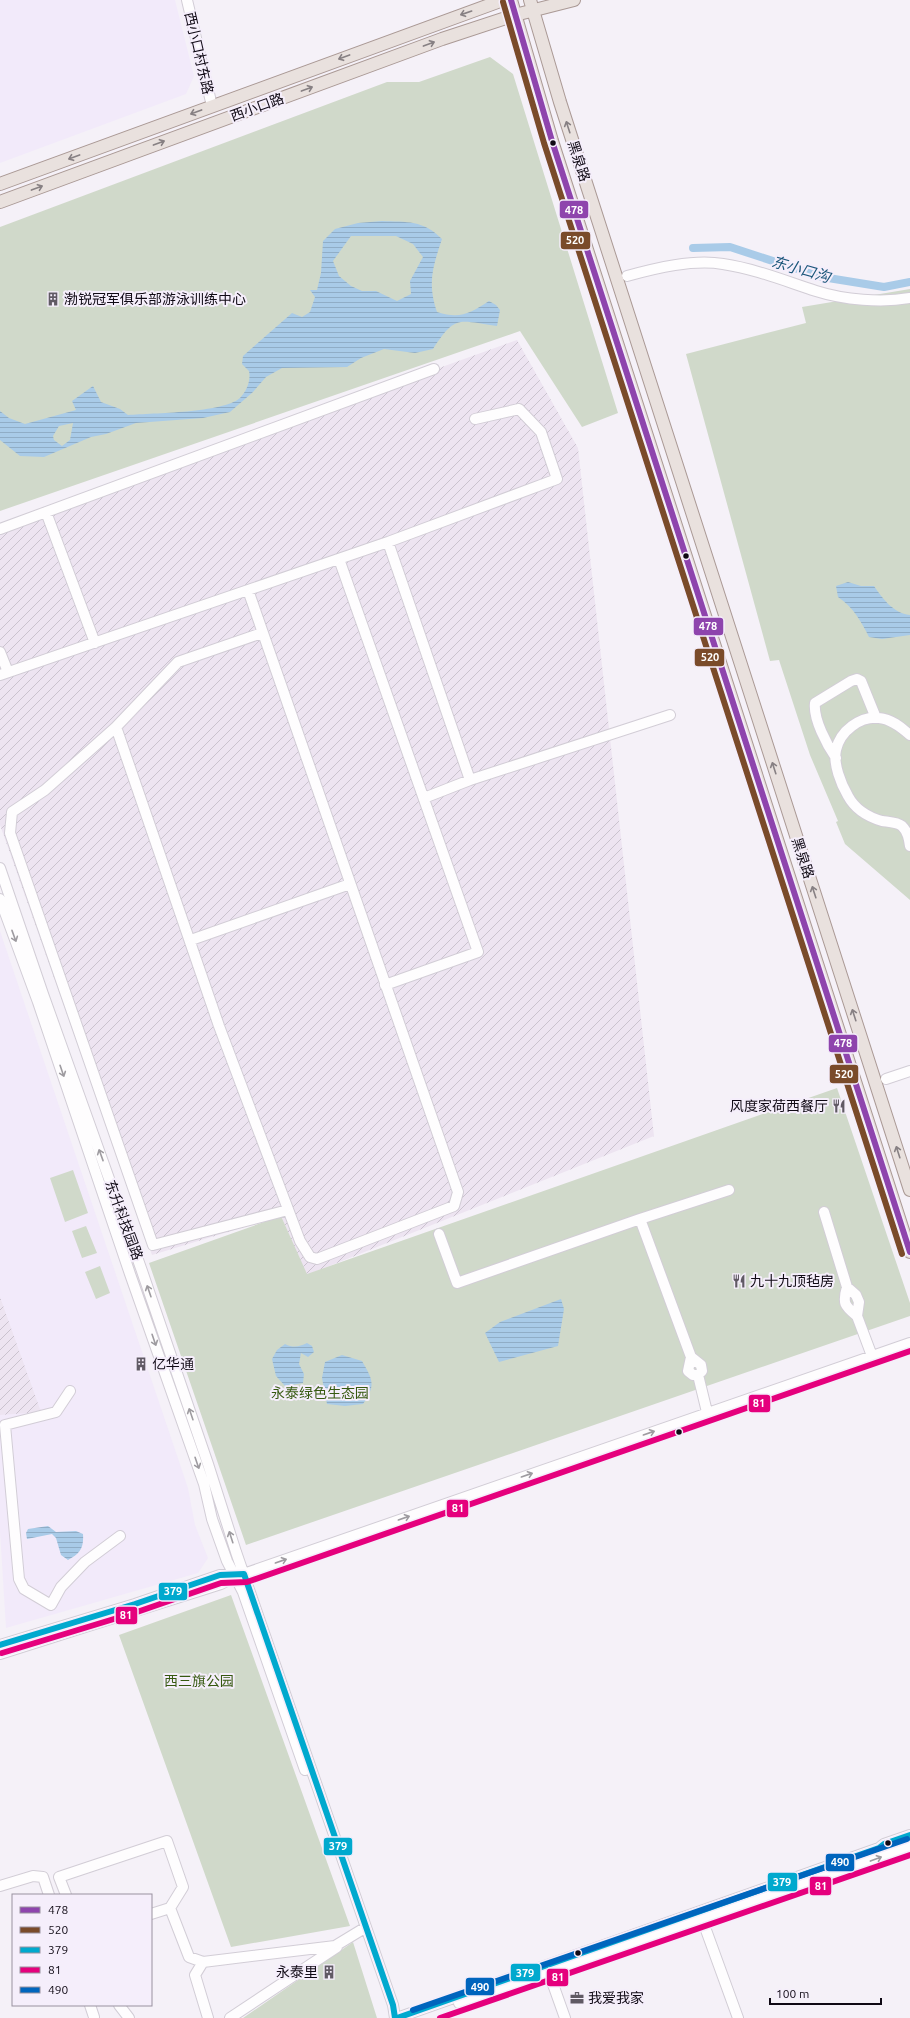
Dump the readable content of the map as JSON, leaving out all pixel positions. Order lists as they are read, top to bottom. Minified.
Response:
{"streets":{"main road":["西小口路","黑泉路"],"street":["西小口村东路","东升科技园路"]},"crossings":[["西小口村东路","西小口路"],["西小口路","黑泉路"]],"water":["东小口沟"],"parks":["永泰绿色生态园","西三旗公园"],"places":{"building":["渤锐冠军俱乐部游泳训练中心","亿华通","永泰里"],"restaurant":["风度家荷西餐厅","九十九顶毡房"],"office":["我爱我家"]},"lines":["transit line 478","transit line 520","transit line 81","transit line 379","transit line 490"],"legend":["478","520","379","81","490"],"scale_bar":"100 m"}
